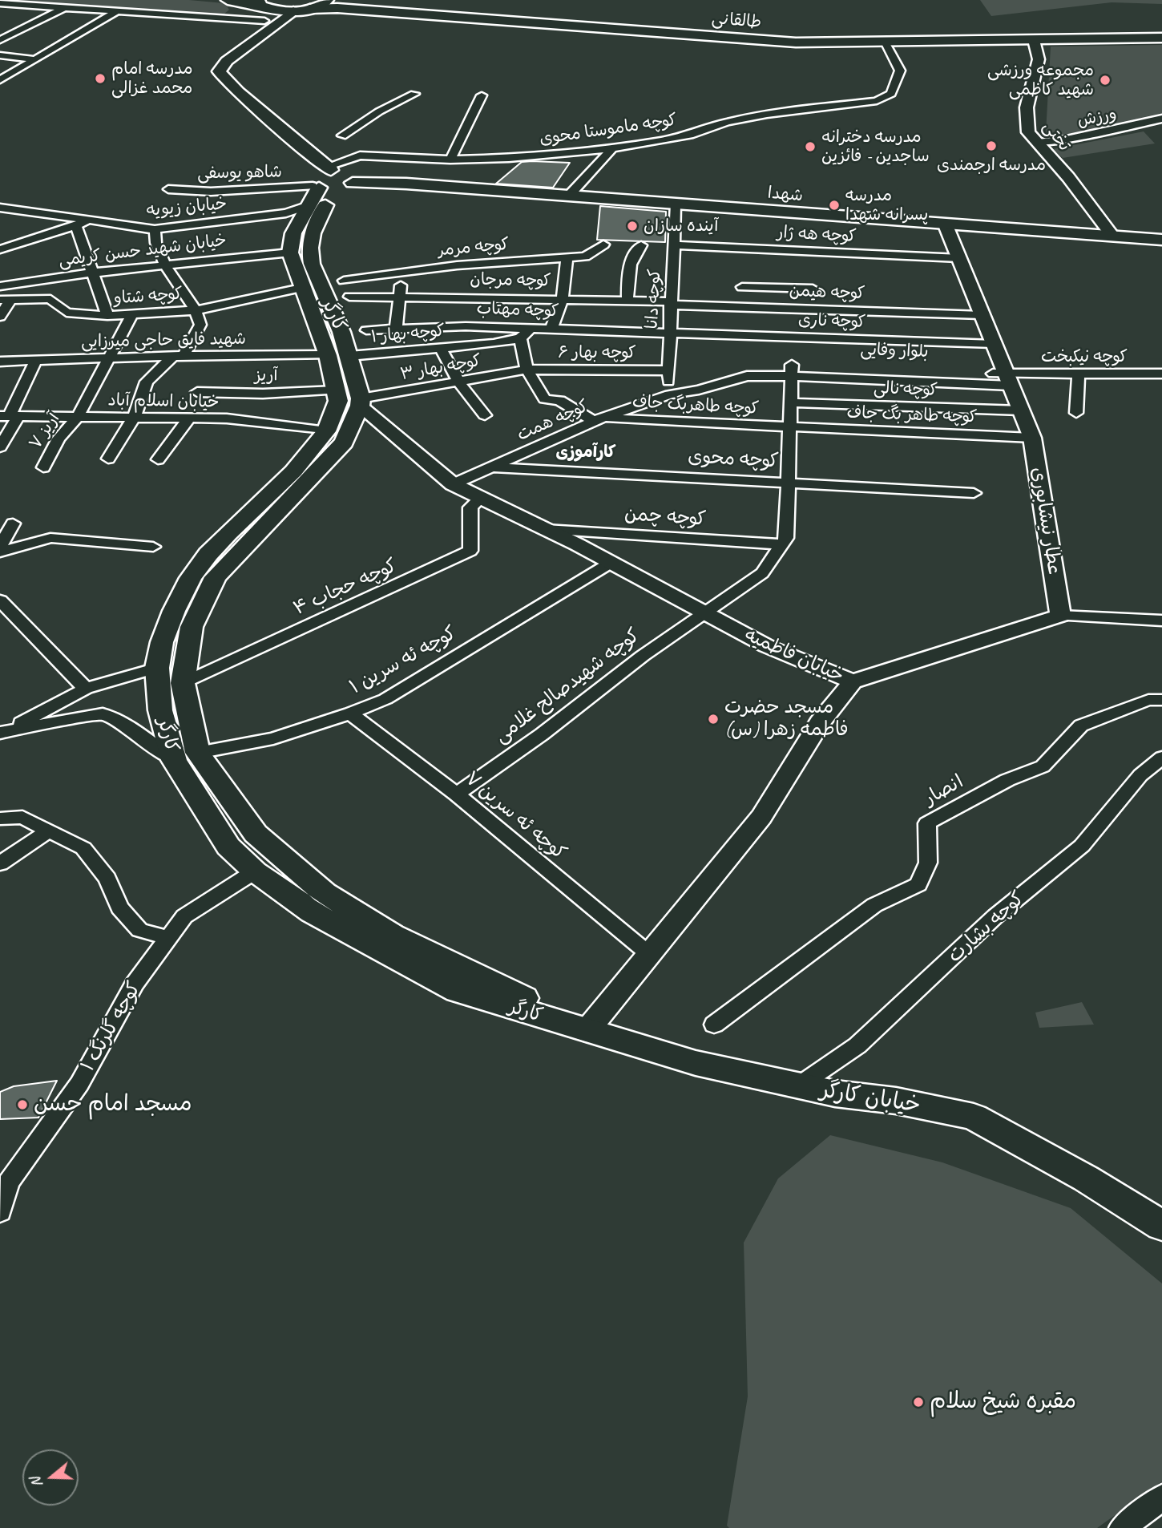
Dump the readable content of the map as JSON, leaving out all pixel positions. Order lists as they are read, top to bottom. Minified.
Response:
{"streets":{"main road":["طالقانی","شهدا","کارگر","خیابان کارگر"],"street":["ورزش","کوچه ماموستا محوی","تختی","شاهو یوسفی","خیابان زیویه","کوچه هه ژار","کوچه مرمر","خیابان شهید حسن کریمی","کوچه مرجان","کوچه هیمن","کوچه شتاو","کوچه دانا","کوچه مهتاب","کوچه ناری","کوچه بهار ۱","شهید فایق حاجی میرزایی","بلوار وفایی","کوچه بهار ۶","کوچه نیکبخت","کوچه بهار ۳","آریز","کوچه نالی","خیابان اسلام آباد","کوچه طاهربگ جاف","کوچه طاهر بگ جاف","کوچه همت","آریز ۷","کوچه محوی","کوچه چمن","عطار نیشابوری","کوچه حجاب ۴","خیابان فاطمیه","کوچه ئه سرین ۱","کوچه شهیدصالح غلامی","انصار","کوچه ئه سرین ۷","کوچه بشارت","کوچه گلرنگ ۱"]},"crossings":[["طالقانی","کوچه ماموستا محوی"],["طالقانی","تختی"],["ورزش","تختی"],["کوچه ماموستا محوی","شاهو یوسفی"],["کوچه ماموستا محوی","شهدا"],["کوچه ماموستا محوی","خیابان زیویه"],["کوچه ماموستا محوی","کارگر"],["تختی","شهدا"],["شاهو یوسفی","شهدا"],["شاهو یوسفی","خیابان زیویه"],["شاهو یوسفی","کارگر"],["شهدا","خیابان زیویه"],["شهدا","کوچه دانا"],["شهدا","کارگر"],["شهدا","عطار نیشابوری"],["خیابان زیویه","کارگر"],["کوچه هه ژار","کوچه دانا"],["کوچه هه ژار","عطار نیشابوری"],["خیابان شهید حسن کریمی","کارگر"],["کوچه مرجان","کوچه هیمن"],["کوچه مرجان","کوچه دانا"],["کوچه هیمن","کوچه دانا"],["کوچه هیمن","عطار نیشابوری"],["کوچه شتاو","کارگر"],["کوچه شتاو","آریز ۷"],["کوچه دانا","کوچه مهتاب"],["کوچه دانا","کوچه ناری"],["کوچه دانا","کوچه بهار ۶"],["کوچه دانا","کوچه همت"],["کوچه مهتاب","کوچه ناری"],["کارگر","کوچه بهار ۱"],["کارگر","شهید فایق حاجی میرزایی"],["کارگر","کوچه بهار ۳"],["کارگر","آریز"],["کارگر","خیابان اسلام آباد"],["کارگر","کوچه حجاب ۴"],["کارگر","خیابان فاطمیه"],["کارگر","کوچه ئه سرین ۱"],["کارگر","کوچه گلرنگ ۱"],["کارگر","خیابان کارگر"],["کوچه ناری","عطار نیشابوری"],["کوچه بهار ۱","شهید فایق حاجی میرزایی"],["شهید فایق حاجی میرزایی","آریز ۷"],["بلوار وفایی","کوچه نیکبخت"],["بلوار وفایی","کوچه همت"],["بلوار وفایی","عطار نیشابوری"],["کوچه بهار ۶","کوچه بهار ۳"],["کوچه نیکبخت","عطار نیشابوری"],["کوچه بهار ۳","خیابان فاطمیه"],["کوچه نالی","عطار نیشابوری"],["خیابان اسلام آباد","آریز ۷"],["کوچه طاهربگ جاف","کوچه طاهر بگ جاف"],["کوچه طاهربگ جاف","کوچه همت"],["کوچه طاهر بگ جاف","عطار نیشابوری"],["کوچه همت","کوچه محوی"],["کوچه همت","خیابان فاطمیه"],["کوچه چمن","خیابان فاطمیه"],["کوچه حجاب ۴","خیابان فاطمیه"],["خیابان فاطمیه","کوچه ئه سرین ۱"],["خیابان فاطمیه","کوچه شهیدصالح غلامی"],["خیابان فاطمیه","کوچه ئه سرین ۷"],["خیابان فاطمیه","خیابان کارگر"],["کوچه ئه سرین ۱","کوچه ئه سرین ۷"],["کوچه شهیدصالح غلامی","کوچه ئه سرین ۷"],["کوچه بشارت","خیابان کارگر"]],"districts":["کارآموزی"],"places":["مدرسه امام محمد غزالی","مجموعه ورزشی شهید کاظمی","مدرسه ارجمندی","مدرسه دخترانه ساجدین - فائزین","مدرسه پسرانه شهدا","آینده سازان","مسجد حضرت فاطمه زهرا (س)","مسجد امام حسن","مقبره شیخ سلام"],"north":"left"}
